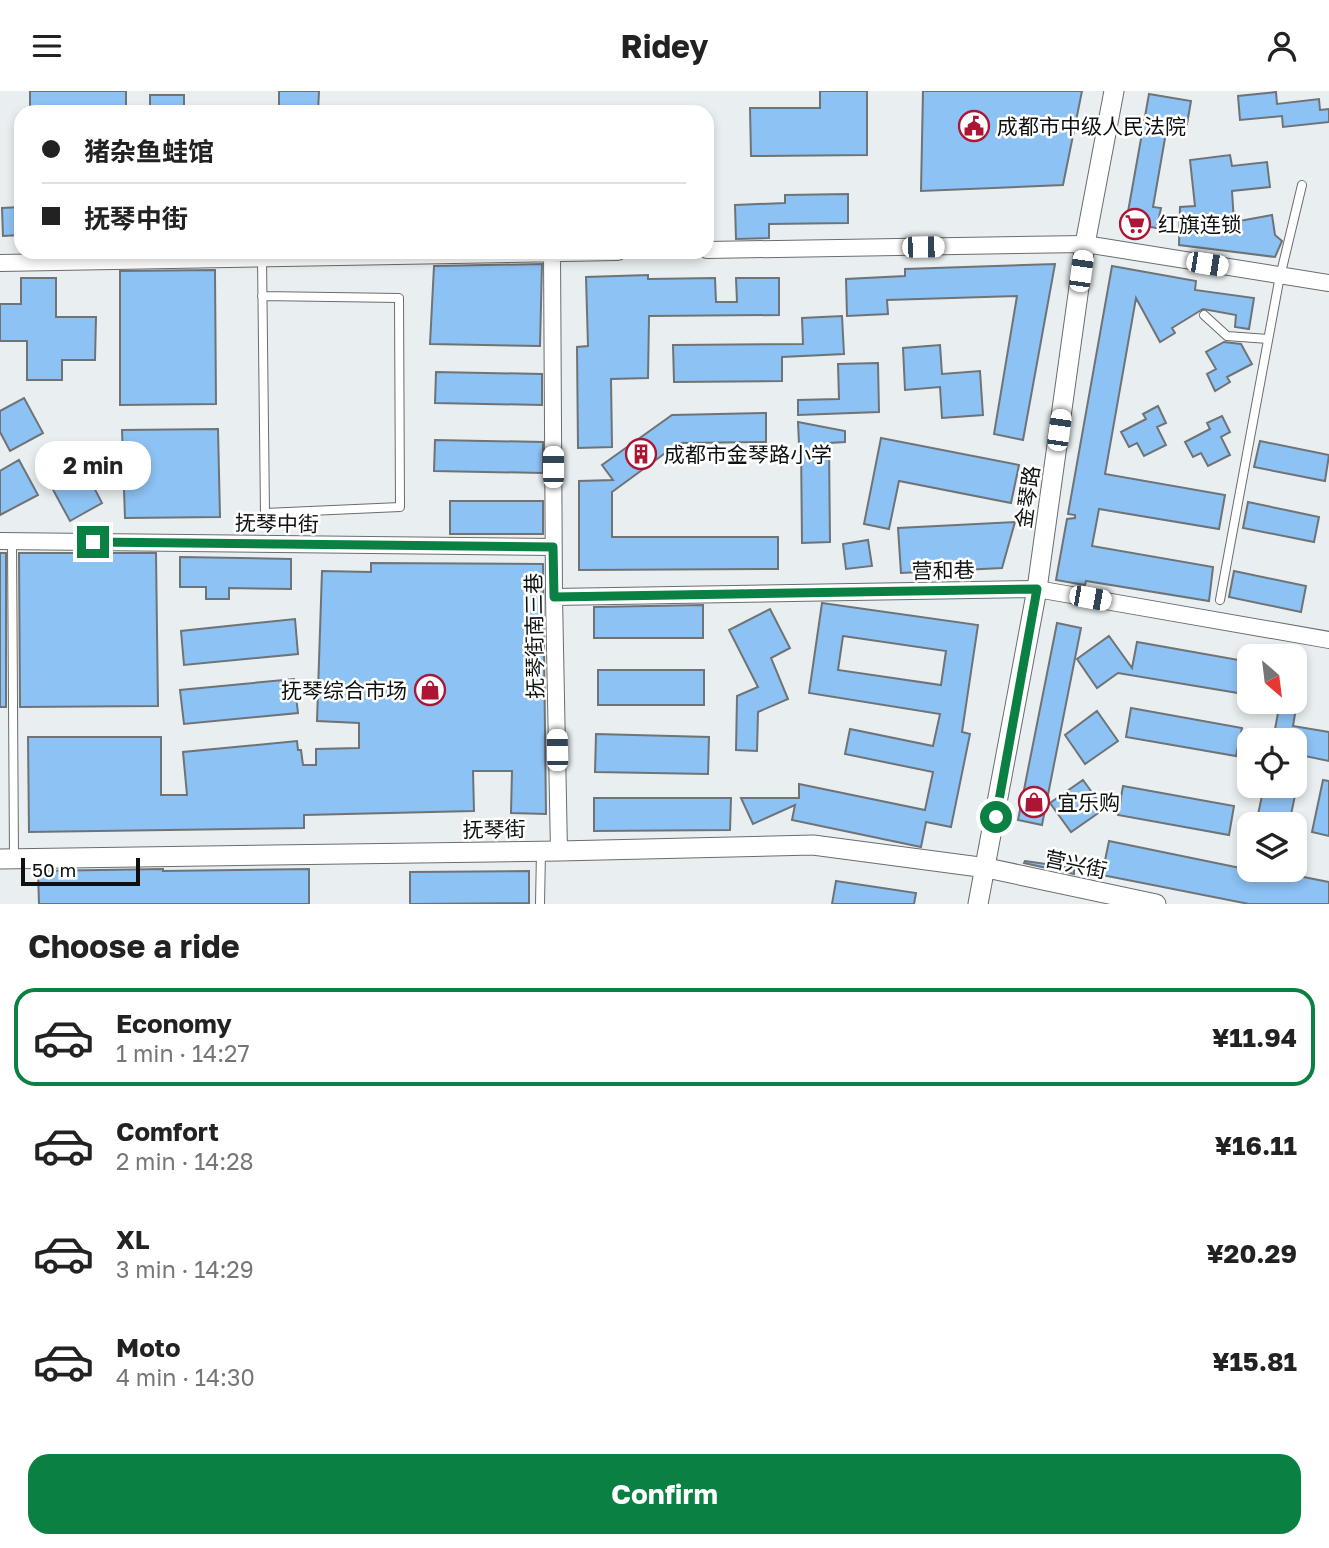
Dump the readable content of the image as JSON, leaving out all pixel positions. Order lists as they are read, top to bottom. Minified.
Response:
{"streets":{"street":["金琴路","抚琴中街","营和巷","抚琴街南三巷","抚琴街","营兴街"]},"crossings":[["金琴路","营和巷"],["金琴路","抚琴街"],["金琴路","营兴街"],["抚琴中街","抚琴街南三巷"],["营和巷","抚琴街南三巷"],["抚琴街南三巷","抚琴街"],["抚琴街","营兴街"]],"places":{"public building":["成都市中级人民法院"],"supermarket":["红旗连锁"],"building":["成都市金琴路小学"],"shop":["抚琴综合市场","宜乐购"]},"scale_bar":"50 m","north":"bottom right","page":{"header":"Ridey","banner":["猪杂鱼蛙馆","抚琴中街"],"bubble":"2 min","scale":"50 m","heading":"Choose a ride","list":[{"name":"Economy","note":"1 min · 14:27","value":"¥11.94"},{"name":"Comfort","note":"2 min · 14:28","value":"¥16.11"},{"name":"XL","note":"3 min · 14:29","value":"¥20.29"},{"name":"Moto","note":"4 min · 14:30","value":"¥15.81"}],"buttons":"Confirm"}}
